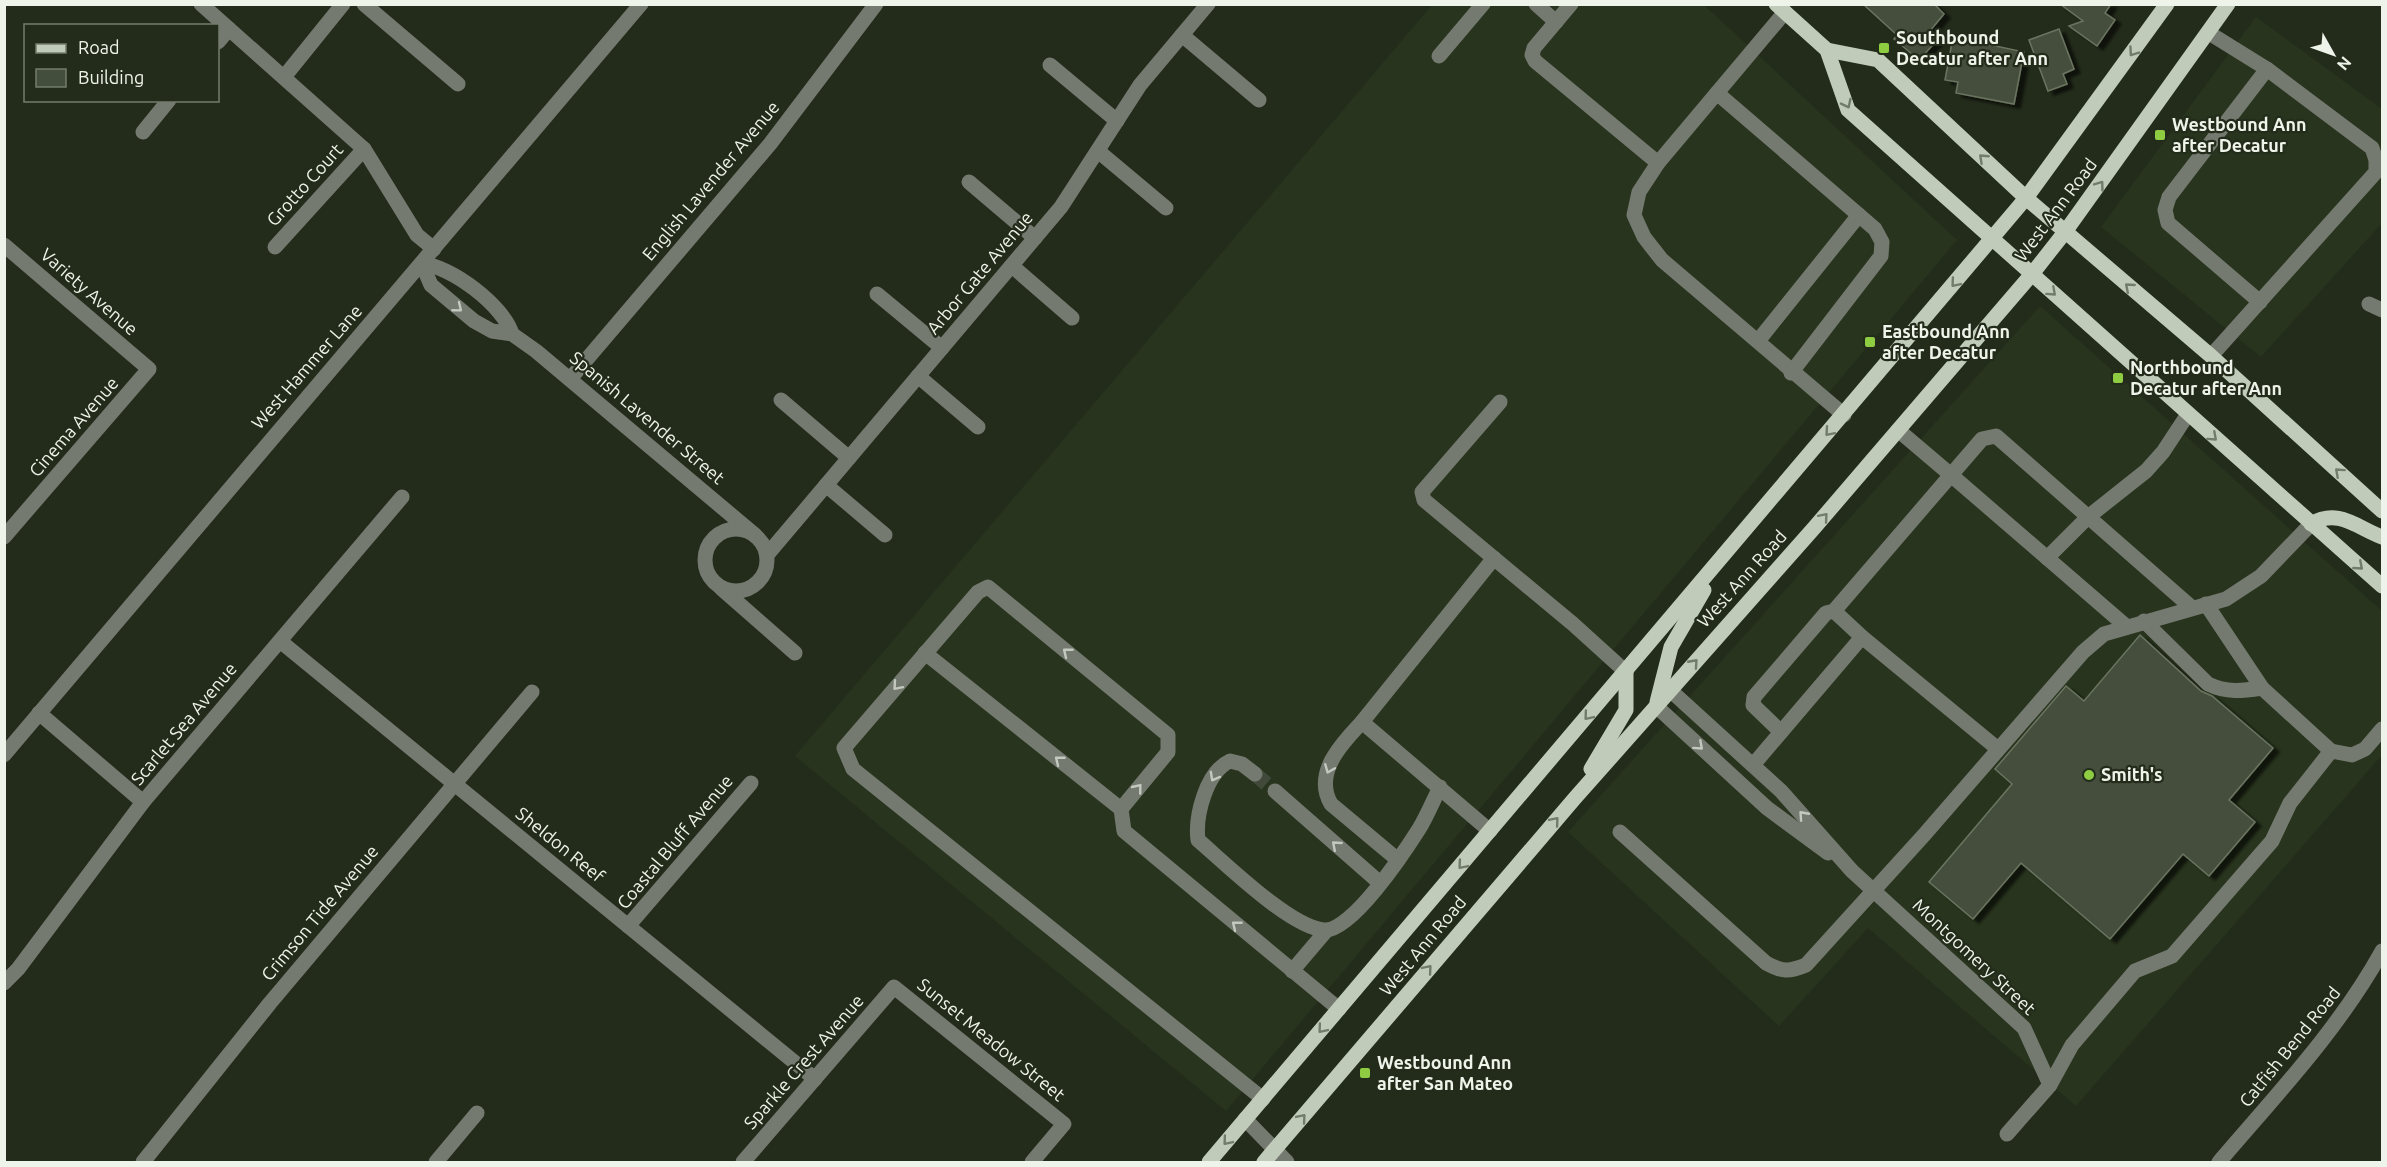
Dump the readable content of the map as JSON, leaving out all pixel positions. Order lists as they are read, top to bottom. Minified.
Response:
{"streets":{"main road":["West Ann Road"],"street":["English Lavender Avenue","Grotto Court","Arbor Gate Avenue","Variety Avenue","West Hammer Lane","Spanish Lavender Street","Cinema Avenue","Scarlet Sea Avenue","Coastal Bluff Avenue","Sheldon Reef","Crimson Tide Avenue","Montgomery Street","Sunset Meadow Street","Catfish Bend Road","Sparkle Crest Avenue"]},"crossings":[["English Lavender Avenue","Spanish Lavender Street"],["West Ann Road","Montgomery Street"],["Arbor Gate Avenue","Spanish Lavender Street"],["Variety Avenue","Cinema Avenue"],["West Hammer Lane","Spanish Lavender Street"],["Scarlet Sea Avenue","Sheldon Reef"],["Coastal Bluff Avenue","Sheldon Reef"],["Sheldon Reef","Crimson Tide Avenue"],["Sheldon Reef","Sparkle Crest Avenue"],["Sunset Meadow Street","Sparkle Crest Avenue"]],"places":{"transit":["Southbound Decatur after Ann","Westbound Ann after Decatur","Eastbound Ann after Decatur","Northbound Decatur after Ann","Westbound Ann after San Mateo"],"other":["Smith's"]},"legend":["Road","Building"],"north":"bottom right"}
